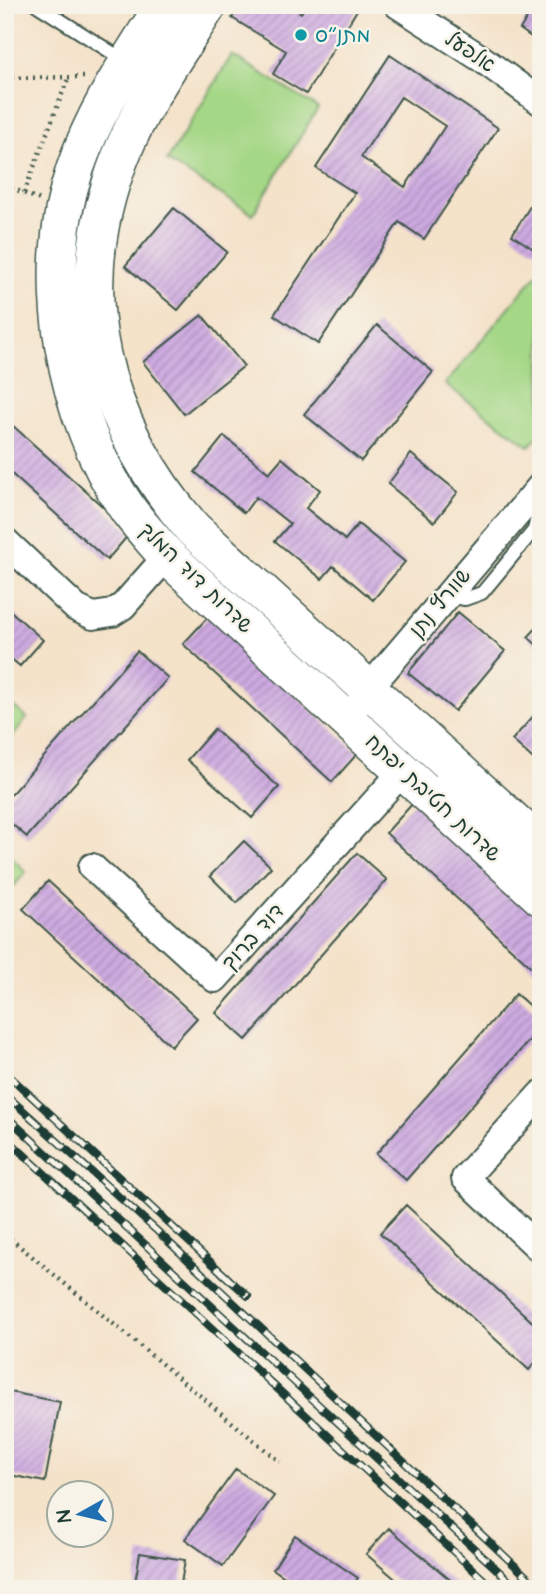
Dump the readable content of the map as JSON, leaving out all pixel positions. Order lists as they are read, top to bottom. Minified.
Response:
{"streets":{"main road":["שדרות דוד המלך","שדרות חטיבת יפתח"],"street":["אלפעל","שוורץ נתן","דוד ברוך"]},"crossings":[["שדרות דוד המלך","שוורץ נתן"],["שדרות דוד המלך","שדרות חטיבת יפתח"],["שוורץ נתן","שדרות חטיבת יפתח"],["שדרות חטיבת יפתח","דוד ברוך"]],"places":["מתנ״ס"],"north":"left"}
